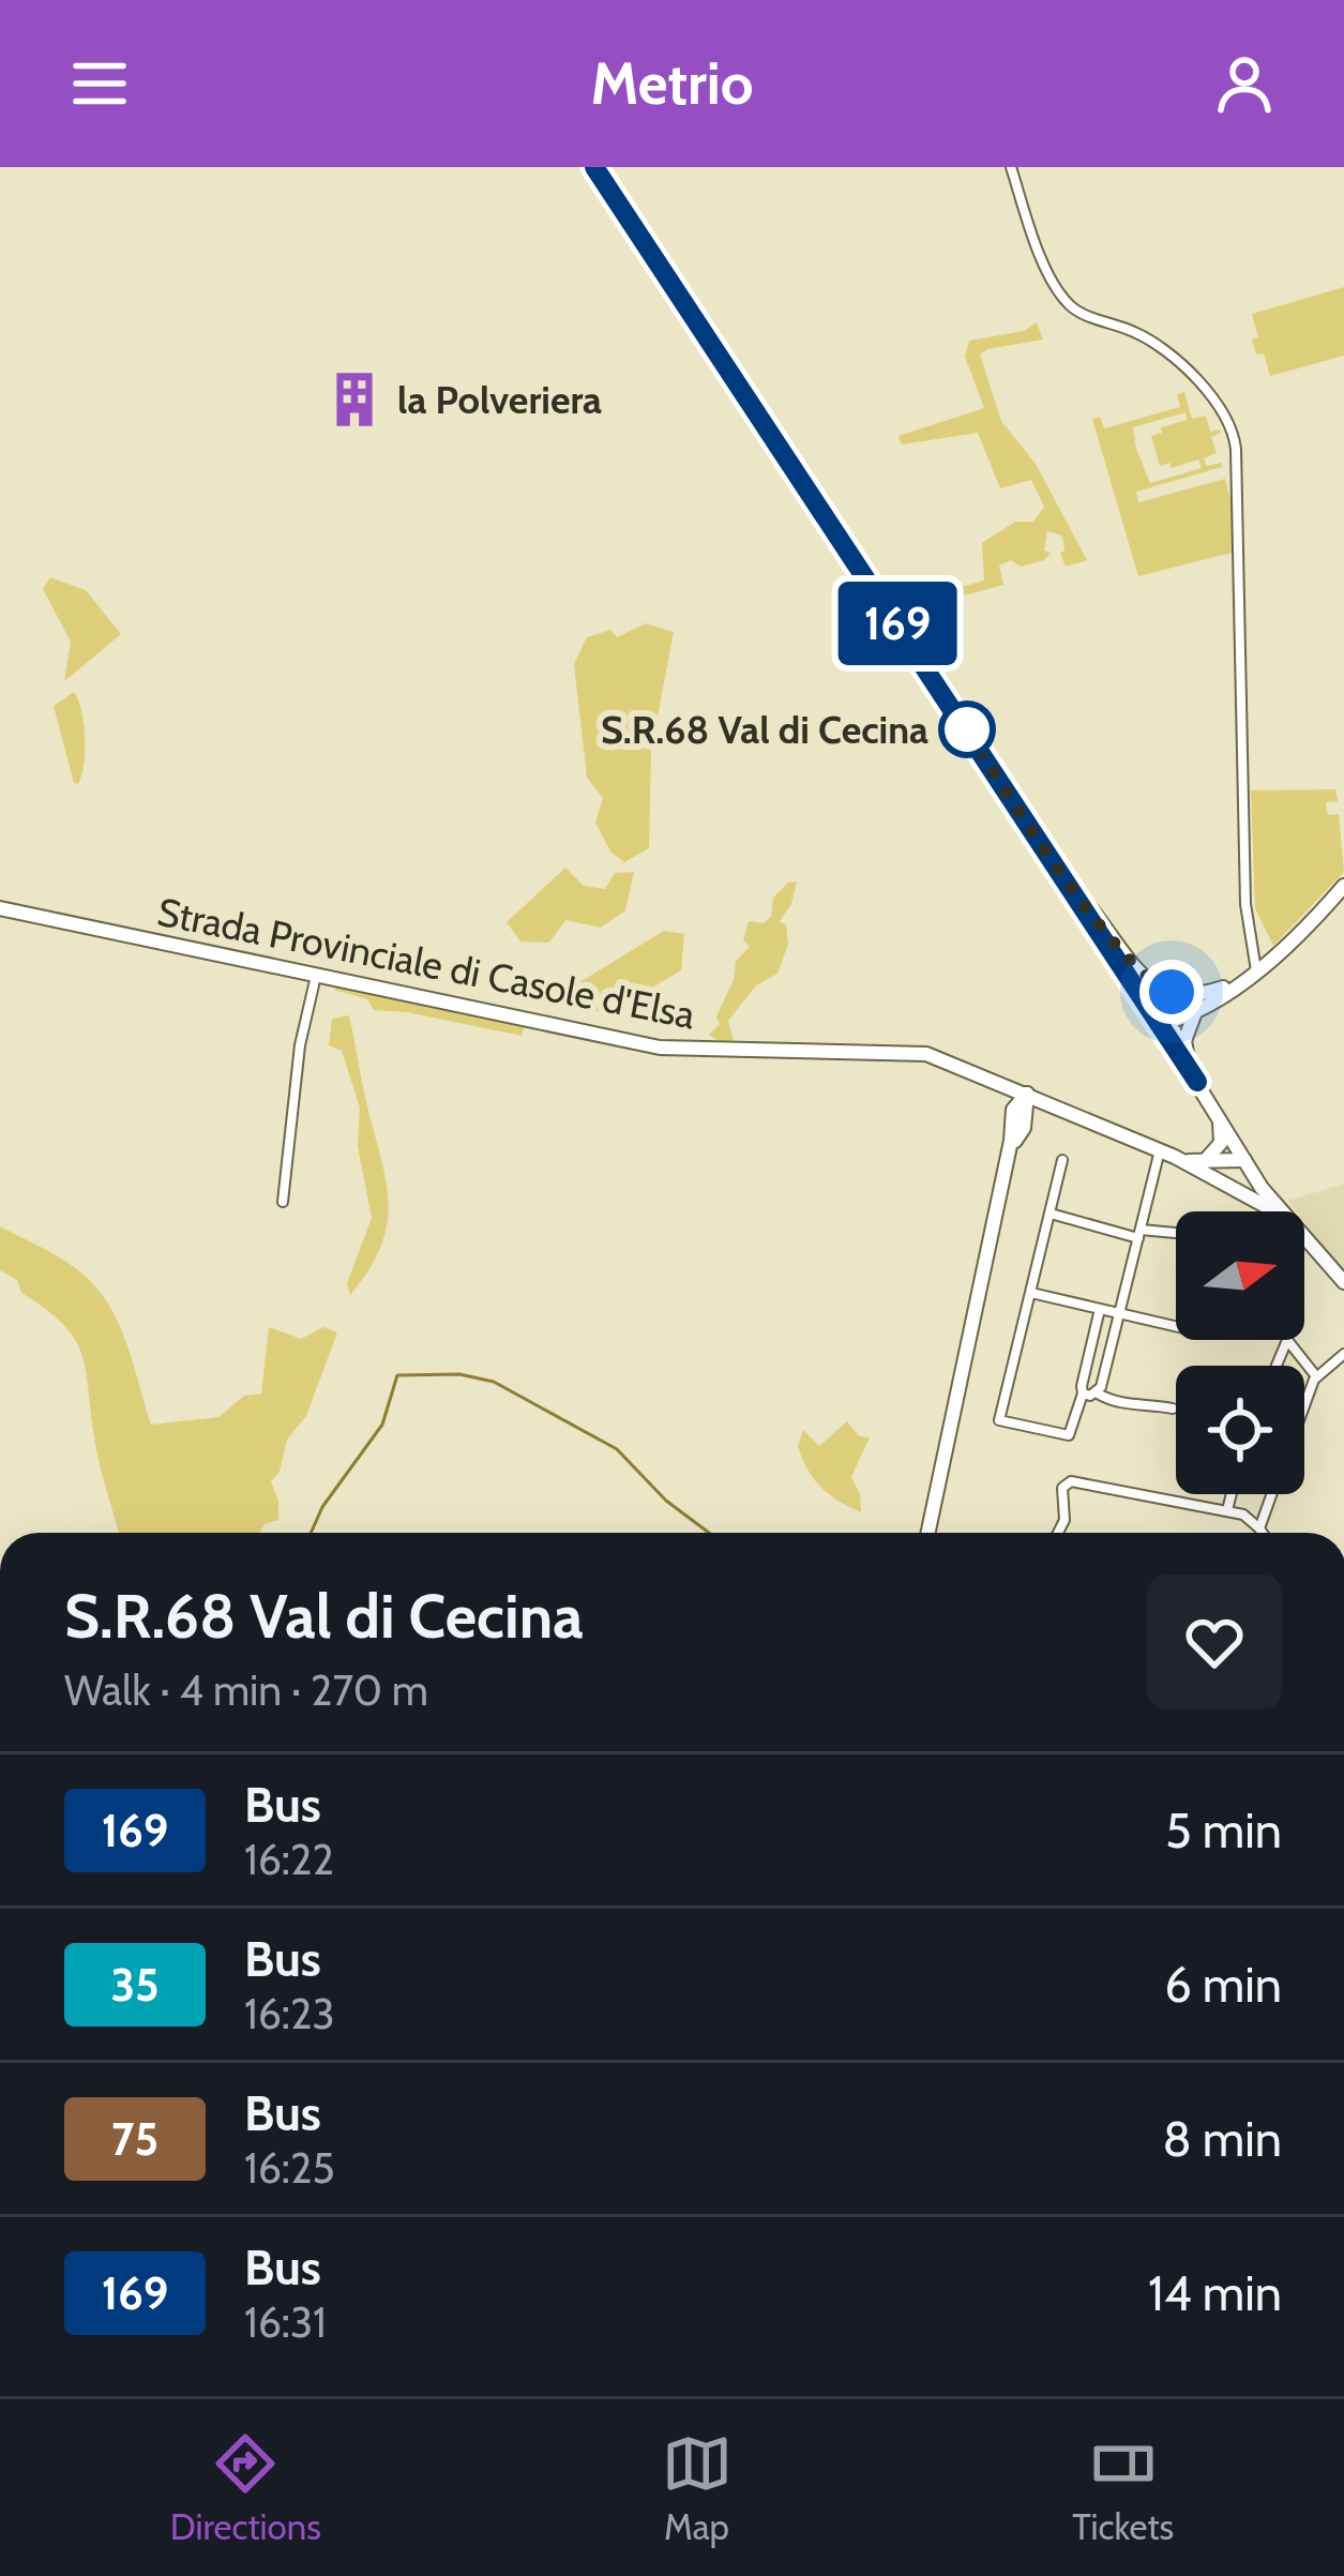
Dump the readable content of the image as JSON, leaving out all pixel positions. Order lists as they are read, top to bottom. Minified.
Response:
{"streets":{"main road":["Strada Provinciale di Casole d'Elsa"]},"places":{"building":["la Polveriera"],"other":["S.R.68 Val di Cecina"]},"lines":["bus line 169"],"north":"right","page":{"header":"Metrio","on_map":"169","heading":["S.R.68 Val di Cecina","Walk · 4 min · 270 m"],"list":[{"mark":"169","name":"Bus","note":"16:22","value":"5 min"},{"mark":"35","name":"Bus","note":"16:23","value":"6 min"},{"mark":"75","name":"Bus","note":"16:25","value":"8 min"},{"mark":"169","name":"Bus","note":"16:31","value":"14 min"}],"tabs":["Directions","Map","Tickets"]}}
